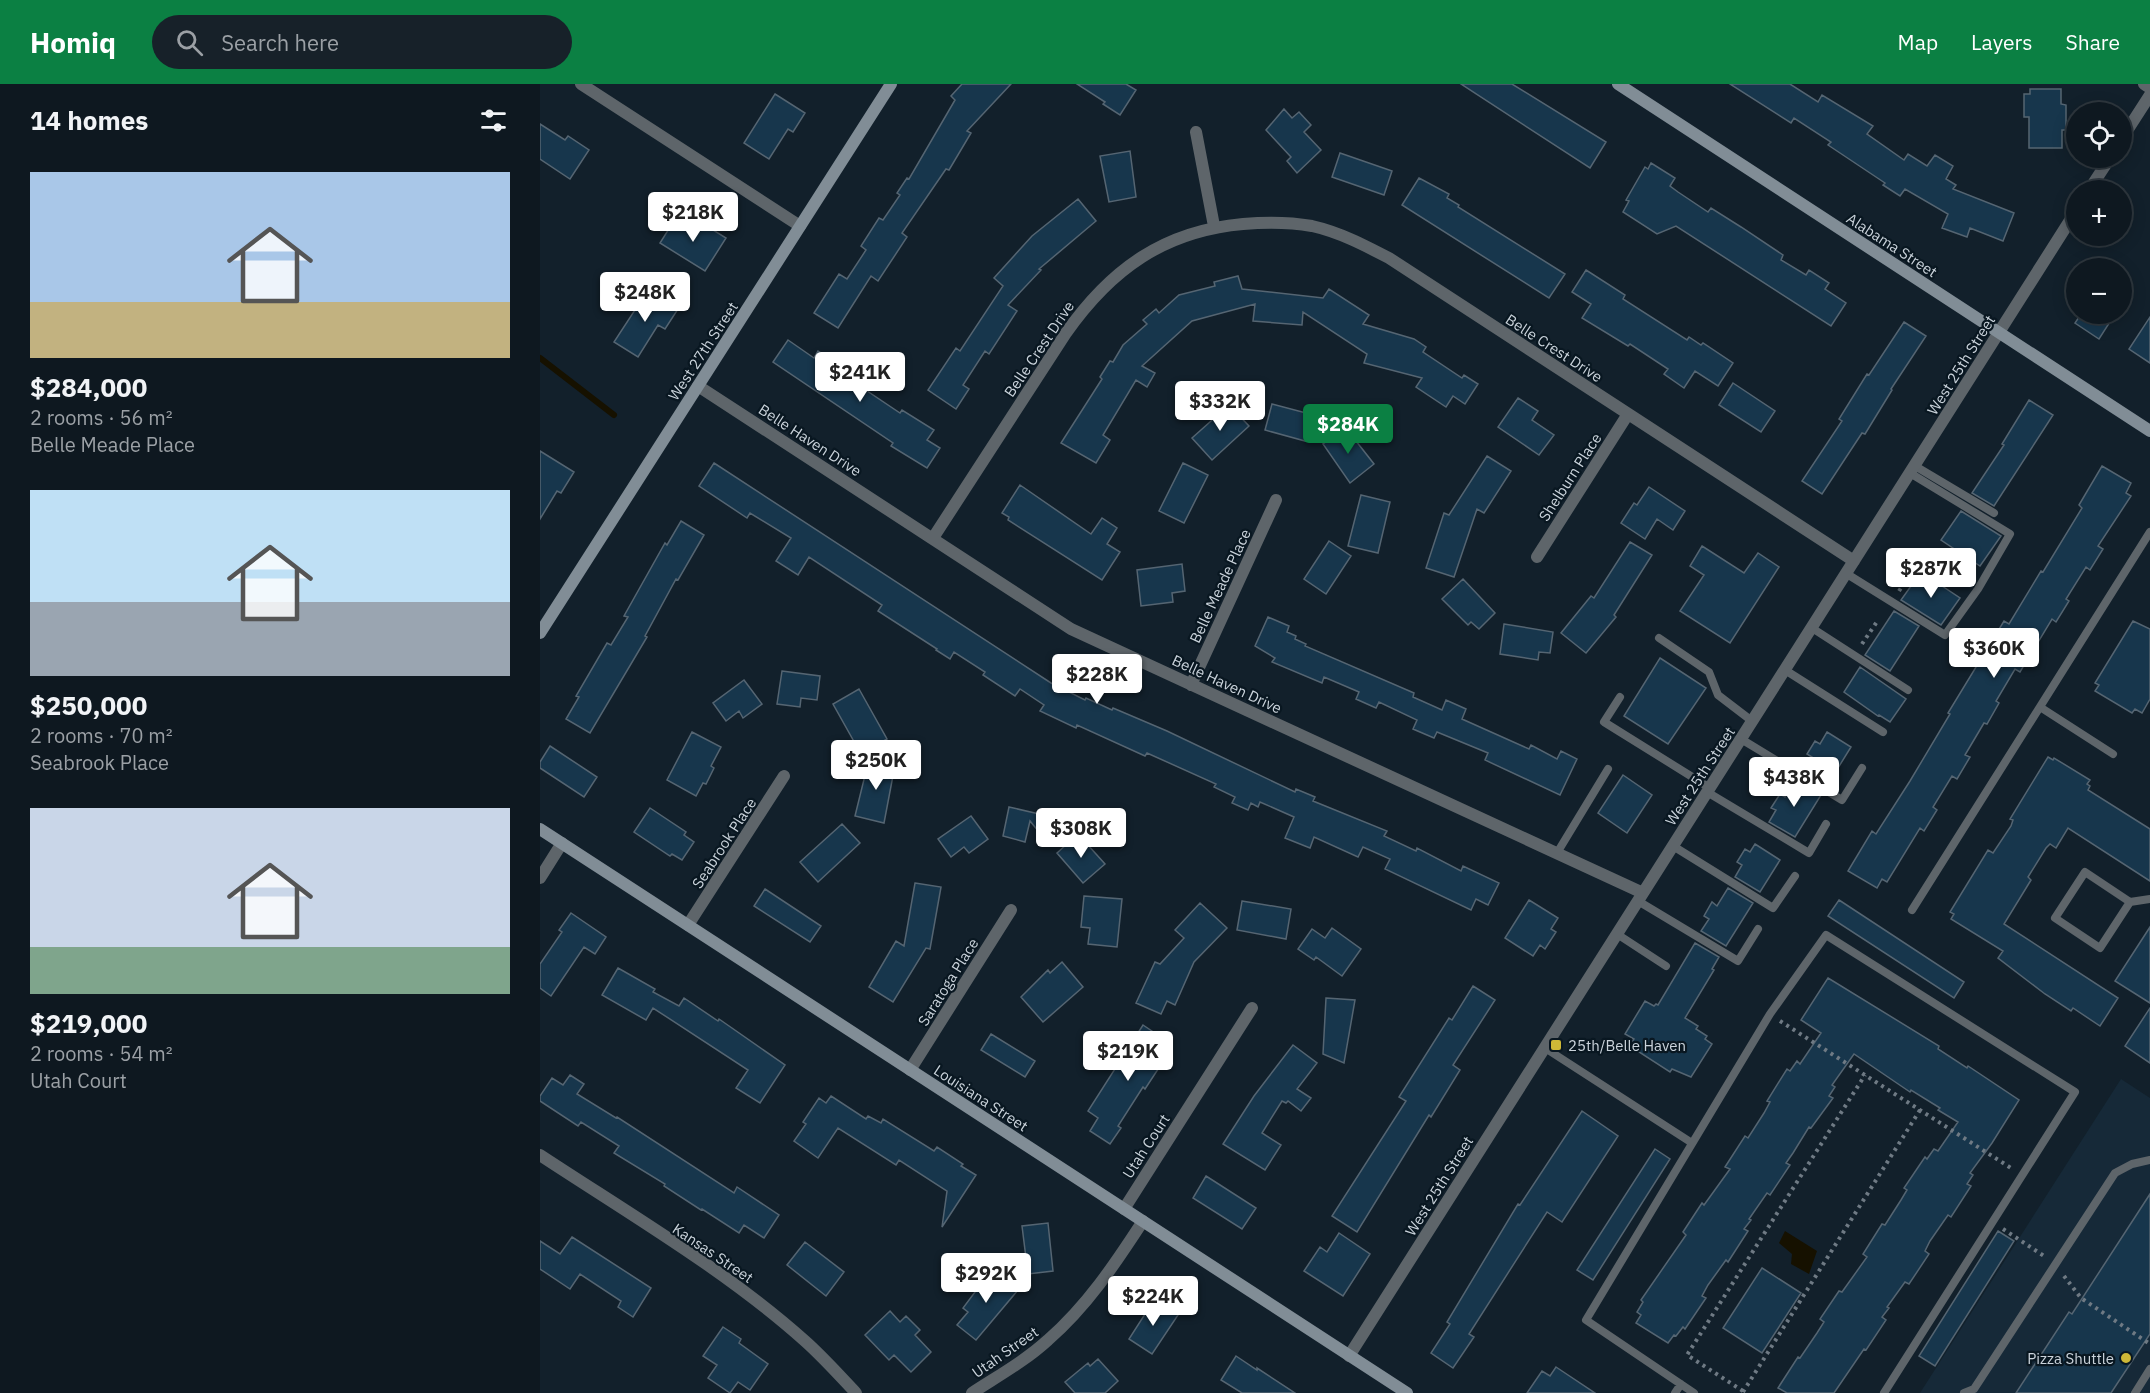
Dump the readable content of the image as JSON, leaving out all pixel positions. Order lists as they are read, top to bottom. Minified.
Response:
{"streets":{"street":["Alabama Street","Belle Crest Drive","West 27th Street","West 25th Street","Belle Haven Drive","Shelburn Place","Belle Meade Place","Seabrook Place","Saratoga Place","Louisiana Street","Utah Court","Kansas Street","Utah Street"]},"crossings":[["Alabama Street","West 25th Street"],["Belle Crest Drive","West 25th Street"],["Belle Crest Drive","Belle Haven Drive"],["Belle Crest Drive","Shelburn Place"],["West 27th Street","Belle Haven Drive"],["West 25th Street","Belle Haven Drive"],["West 25th Street","Louisiana Street"],["Belle Haven Drive","Belle Meade Place"],["Seabrook Place","Louisiana Street"],["Saratoga Place","Louisiana Street"],["Louisiana Street","Utah Court"],["Louisiana Street","Utah Street"]],"places":{"transit":["25th/Belle Haven"],"other":["Pizza Shuttle"]},"page":{"header":"Homiq","search":"Search here","nav":["Map","Layers","Share"],"heading":"14 homes","map_buttons":["+","−"],"list":[{"name":"$284,000","note":"2 rooms · 56 m² · Belle Meade Place"},{"name":"$250,000","note":"2 rooms · 70 m² · Seabrook Place"},{"name":"$219,000","note":"2 rooms · 54 m² · Utah Court"}],"price":["$218K","$248K","$241K","$332K","$284K","$287K","$360K","$228K","$250K","$438K","$308K","$219K","$292K","$224K"]}}
